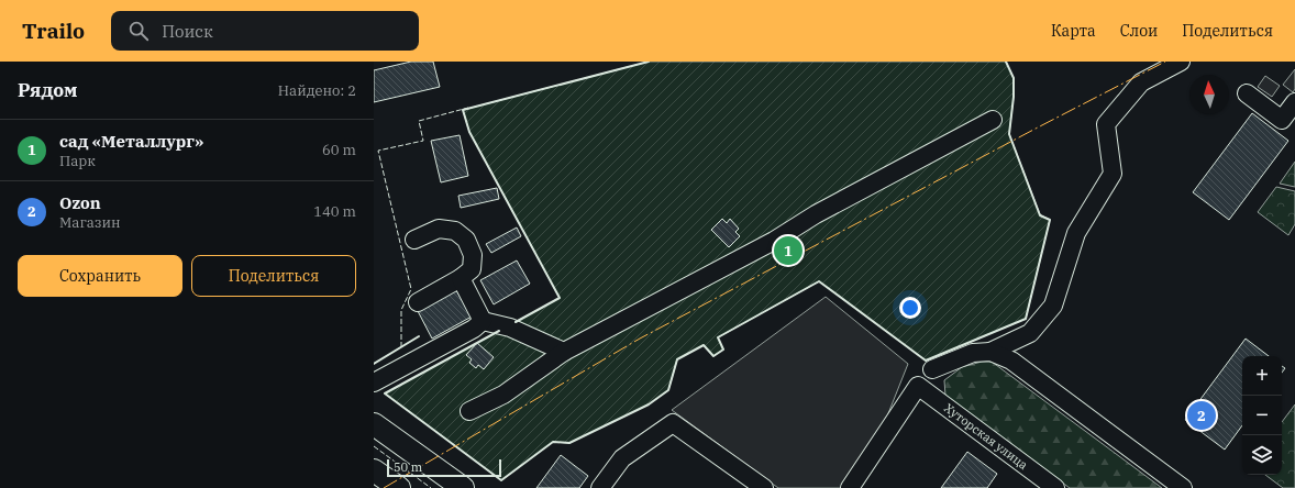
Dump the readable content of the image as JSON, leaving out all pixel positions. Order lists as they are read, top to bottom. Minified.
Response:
{"streets":{"street":["Хуторская улица"]},"scale_bar":"50 m","north":"top","page":{"header":"Trailo","search":"Поиск","nav":["Карта","Слои","Поделиться"],"heading":["Рядом","Найдено: 2"],"list":[{"mark":"1","name":"сад «Металлург»","note":"Парк","value":"60 m"},{"mark":"2","name":"Ozon","note":"Магазин","value":"140 m"}],"pins":["1","2"],"buttons":["Сохранить","Поделиться"],"map_buttons":["+","−"],"scale":"50 m"}}
